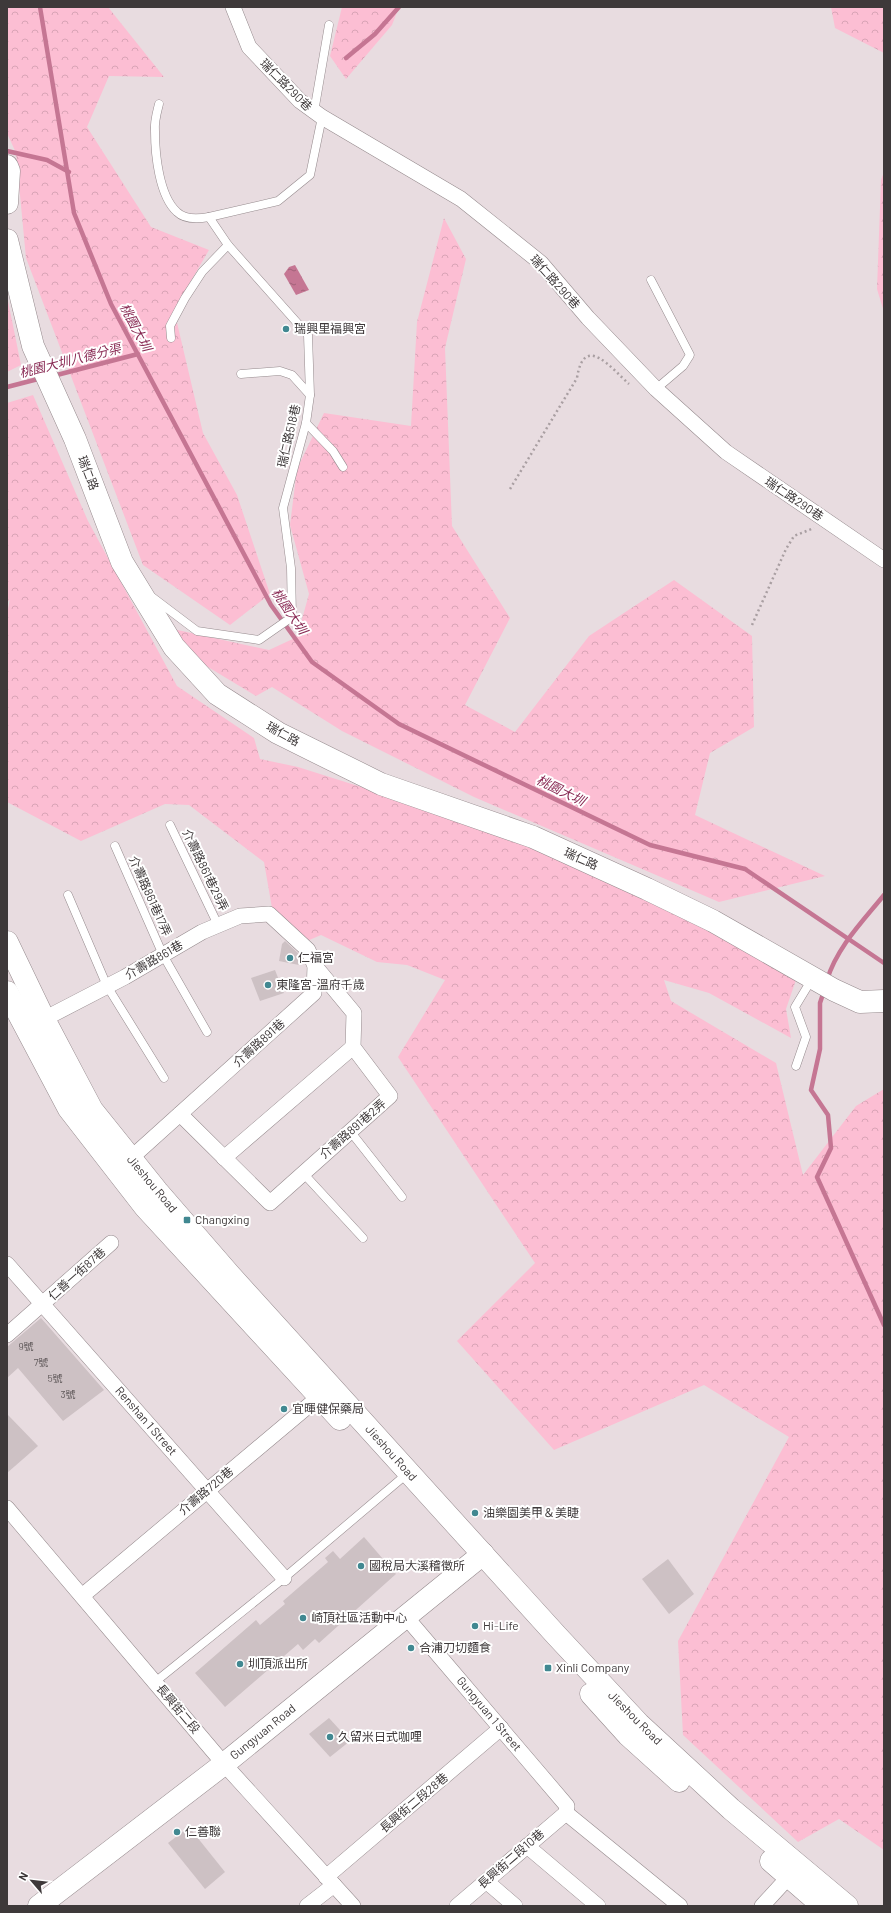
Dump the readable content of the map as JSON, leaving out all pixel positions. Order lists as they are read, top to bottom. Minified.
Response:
{"streets":{"main road":["瑞仁路","Jieshou Road","Gungyuan Road"],"street":["瑞仁路290巷","介壽路861巷","介壽路891巷","介壽路891巷2弄","仁善一街87巷","Renshan 1 Street","介壽路720巷","長興街二段","Gungyuan 1 Street","長興街二段28巷","長興街二段10巷"],"lane":["瑞仁路518巷","介壽路861巷29弄","介壽路861巷17弄"]},"crossings":[["瑞仁路518巷","瑞仁路"],["介壽路861巷29弄","介壽路861巷"],["介壽路861巷17弄","介壽路861巷"],["介壽路861巷","介壽路891巷"],["介壽路861巷","Jieshou Road"],["介壽路891巷","Jieshou Road"],["Jieshou Road","介壽路720巷"],["Jieshou Road","Gungyuan Road"],["仁善一街87巷","Renshan 1 Street"],["Renshan 1 Street","介壽路720巷"],["介壽路720巷","長興街二段"],["長興街二段","Gungyuan Road"],["長興街二段","長興街二段28巷"],["Gungyuan 1 Street","Gungyuan Road"],["Gungyuan 1 Street","長興街二段28巷"],["Gungyuan 1 Street","長興街二段10巷"]],"water":["桃園大圳","桃園大圳八德分渠"],"places":{"other":["瑞興里福興宮","仁福宮","東隆宮-溫府千歲","宜暉健保藥局","油樂園美甲＆美睫","國稅局大溪稽徵所","崎頂社區活動中心","Hi-Life","合浦刀切麵食","圳頂派出所","久留米日式咖哩","仁善聯"],"transit":["Changxing","Xinli Company"]},"house_numbers":["9號","7號","5號","3號"],"north":"top left"}
